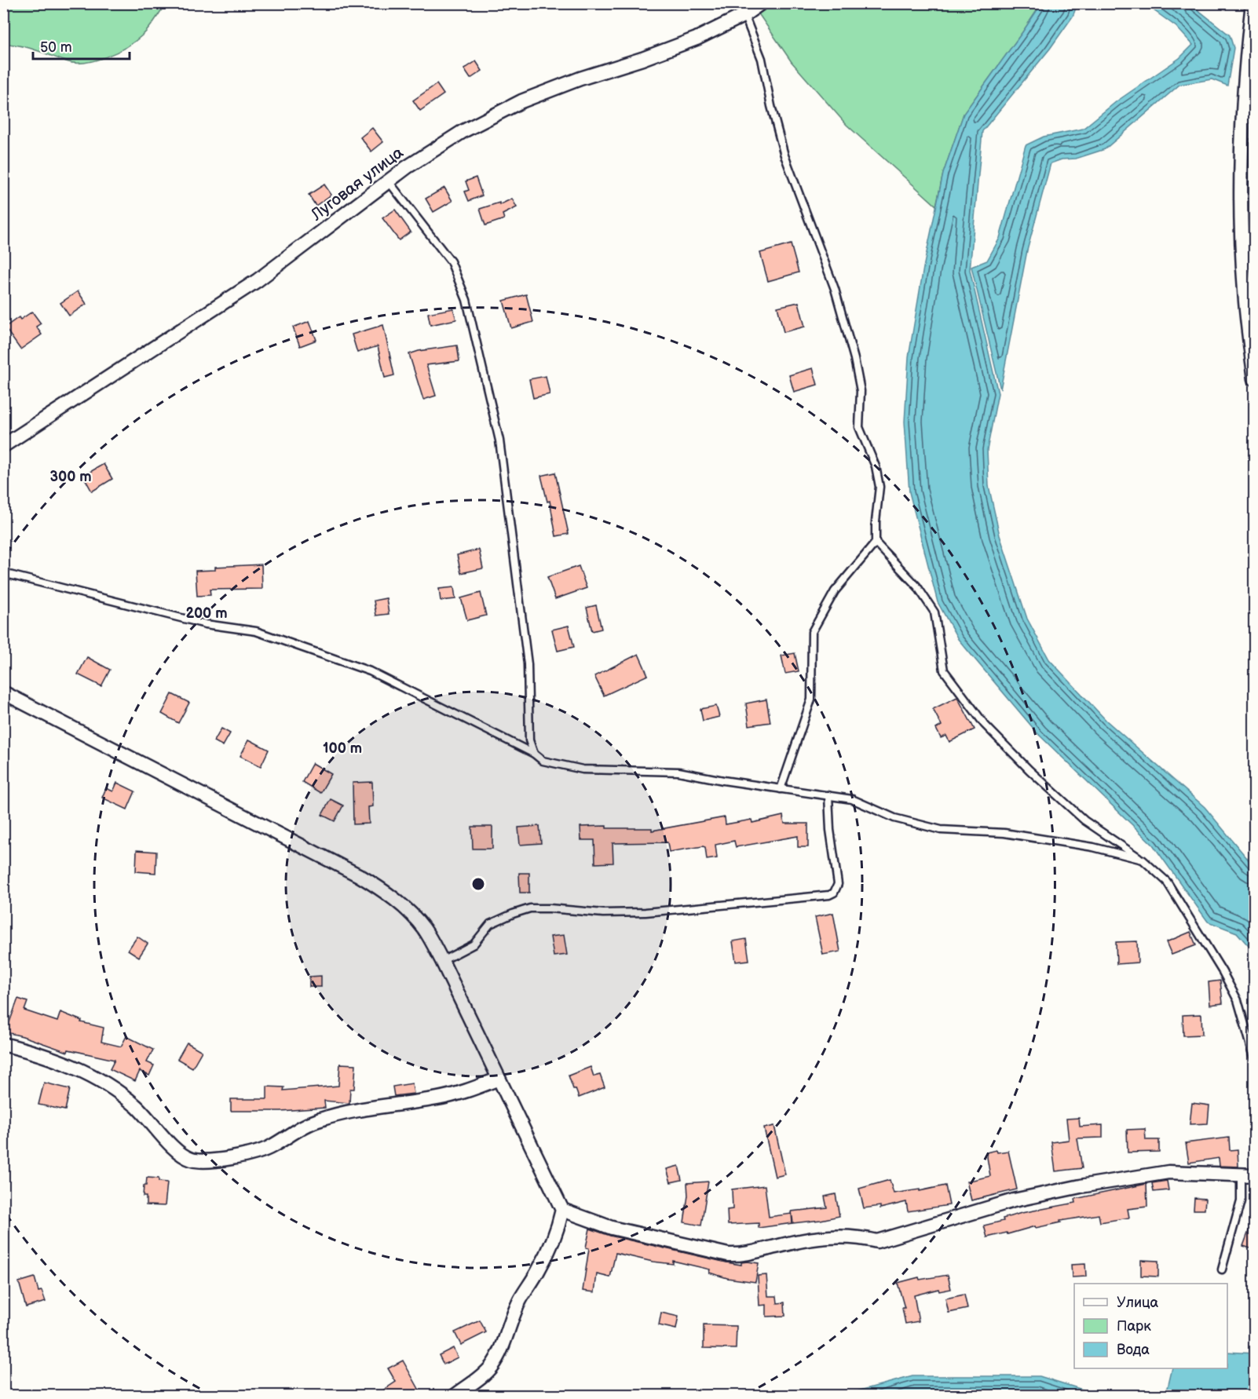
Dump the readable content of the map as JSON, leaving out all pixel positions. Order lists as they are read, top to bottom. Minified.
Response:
{"streets":{"street":["Луговая улица"]},"legend":["Улица","Парк","Вода"],"scale_bar":"50 m","rings":["300 m","200 m","100 m"]}
